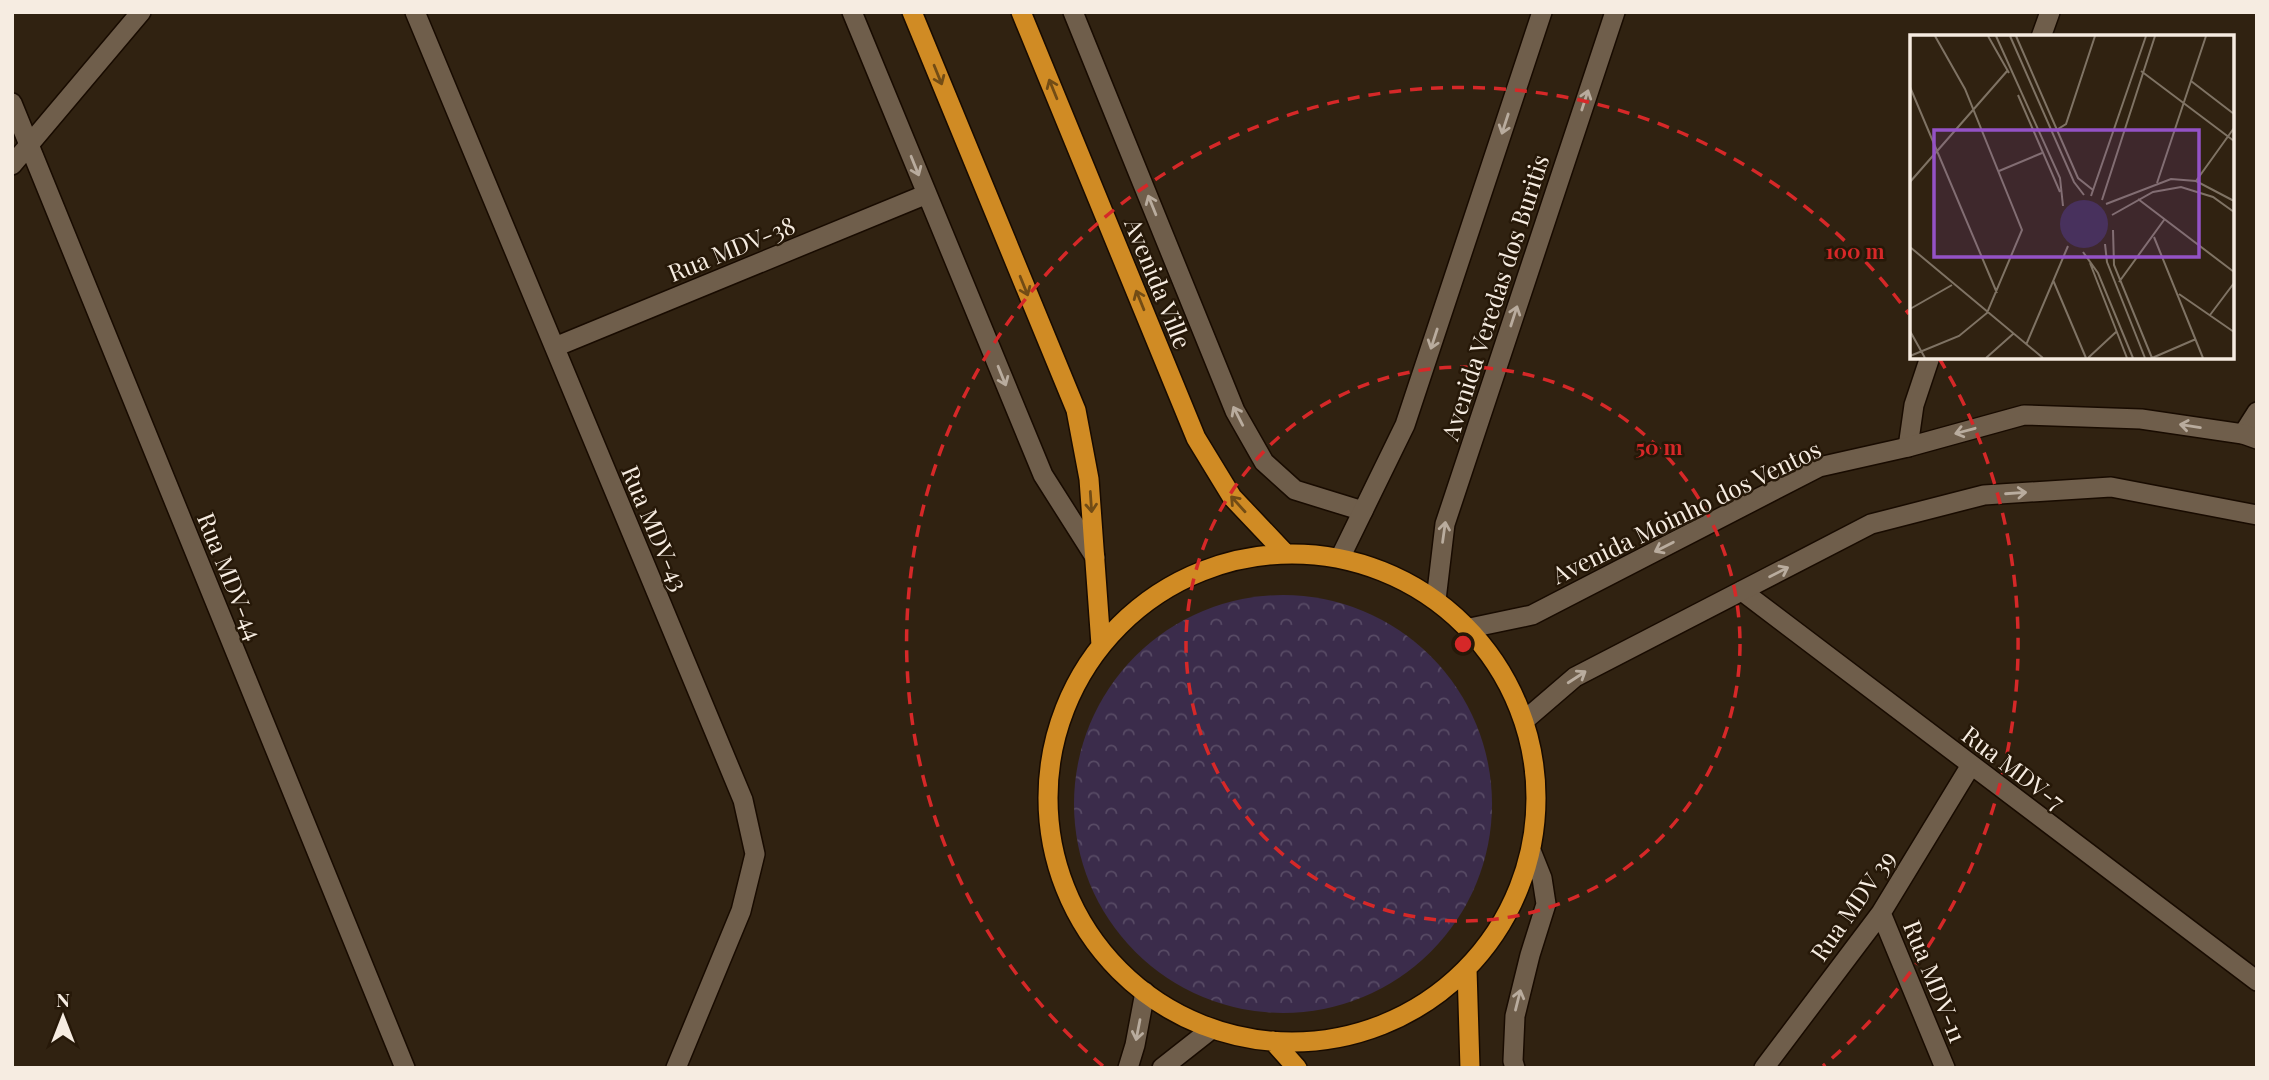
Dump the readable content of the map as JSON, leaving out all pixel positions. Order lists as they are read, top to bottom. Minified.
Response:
{"streets":{"highway":["Avenida Ville"],"street":["Rua MDV-38","Avenida Veredas dos Buritis","Avenida Moinho dos Ventos","Rua MDV-43","Rua MDV-44","Rua MDV-7","Rua MDV 39","Rua MDV-11"]},"crossings":[["Rua MDV-38","Rua MDV-43"],["Avenida Ville","Avenida Veredas dos Buritis"],["Rua MDV-7","Rua MDV 39"],["Rua MDV 39","Rua MDV-11"]],"north":"top","rings":["100 m","50 m"]}
